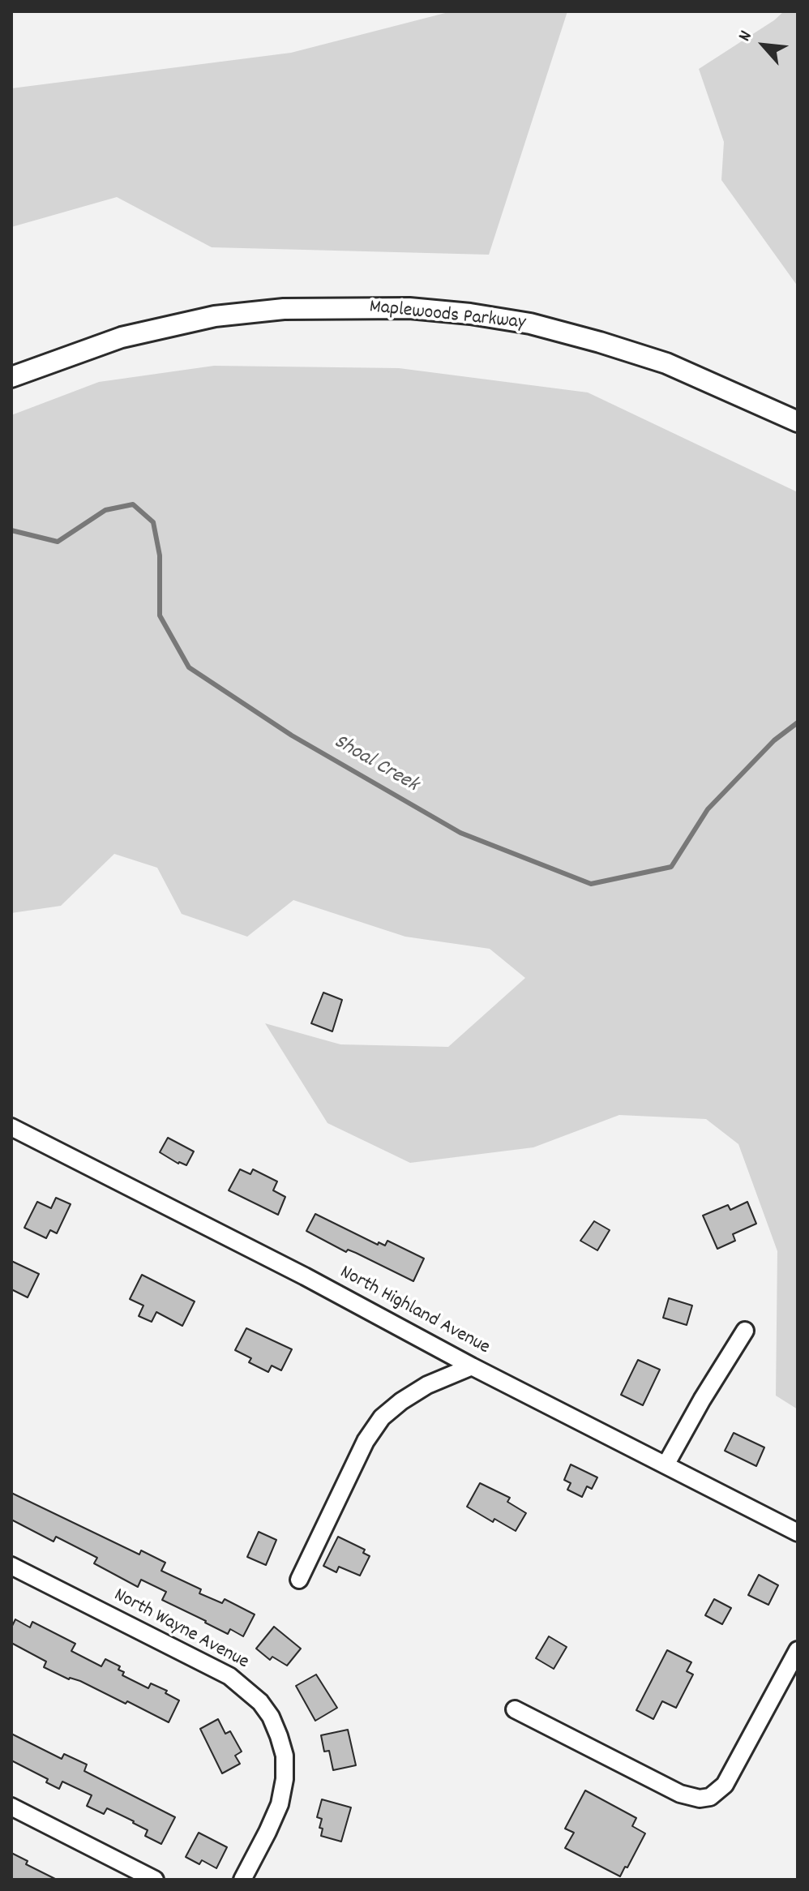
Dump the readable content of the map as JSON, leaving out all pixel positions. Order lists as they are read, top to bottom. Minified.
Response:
{"streets":{"main road":["Maplewoods Parkway"],"street":["North Highland Avenue","North Wayne Avenue"]},"water":["Shoal Creek"],"north":"top left"}
